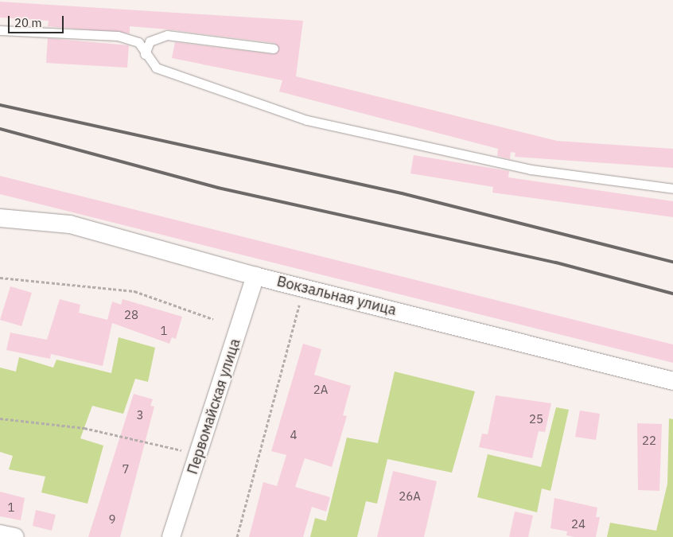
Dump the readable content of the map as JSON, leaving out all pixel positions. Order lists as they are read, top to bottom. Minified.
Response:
{"streets":{"street":["Вокзальная улица","Первомайская улица"]},"crossings":[["Вокзальная улица","Первомайская улица"]],"house_numbers":["28","1","2А","3","25","4","22","7","26А","1","9","24"],"scale_bar":"20 m"}
